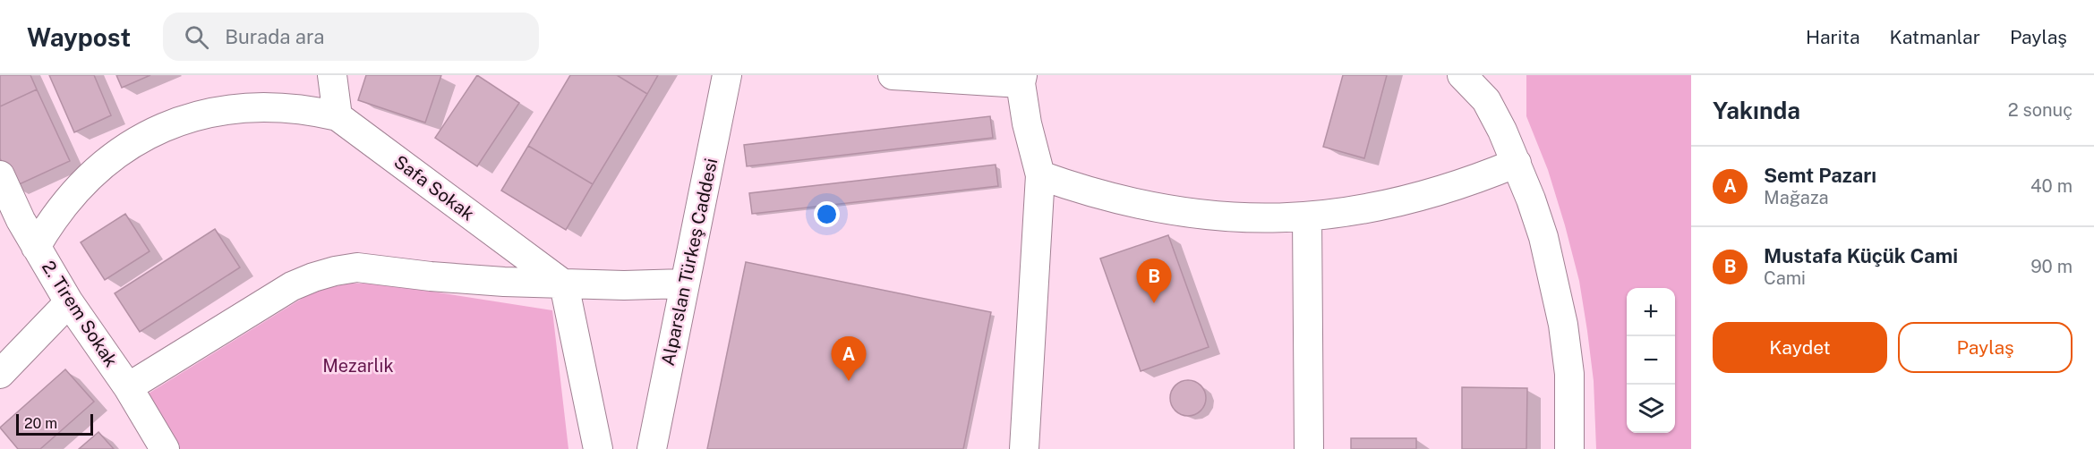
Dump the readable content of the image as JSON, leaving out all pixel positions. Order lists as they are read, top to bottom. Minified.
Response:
{"streets":{"street":["Safa Sokak","Alparslan Türkeş Caddesi","2. Tirem Sokak"]},"parks":["Mezarlık"],"scale_bar":"20 m","page":{"header":"Waypost","search":"Burada ara","nav":["Harita","Katmanlar","Paylaş"],"heading":["Yakında","2 sonuç"],"list":[{"mark":"A","name":"Semt Pazarı","note":"Mağaza","value":"40 m"},{"mark":"B","name":"Mustafa Küçük Cami","note":"Cami","value":"90 m"}],"pins":["B","A"],"map_buttons":["+","−"],"buttons":["Kaydet","Paylaş"],"scale":"20 m"}}
